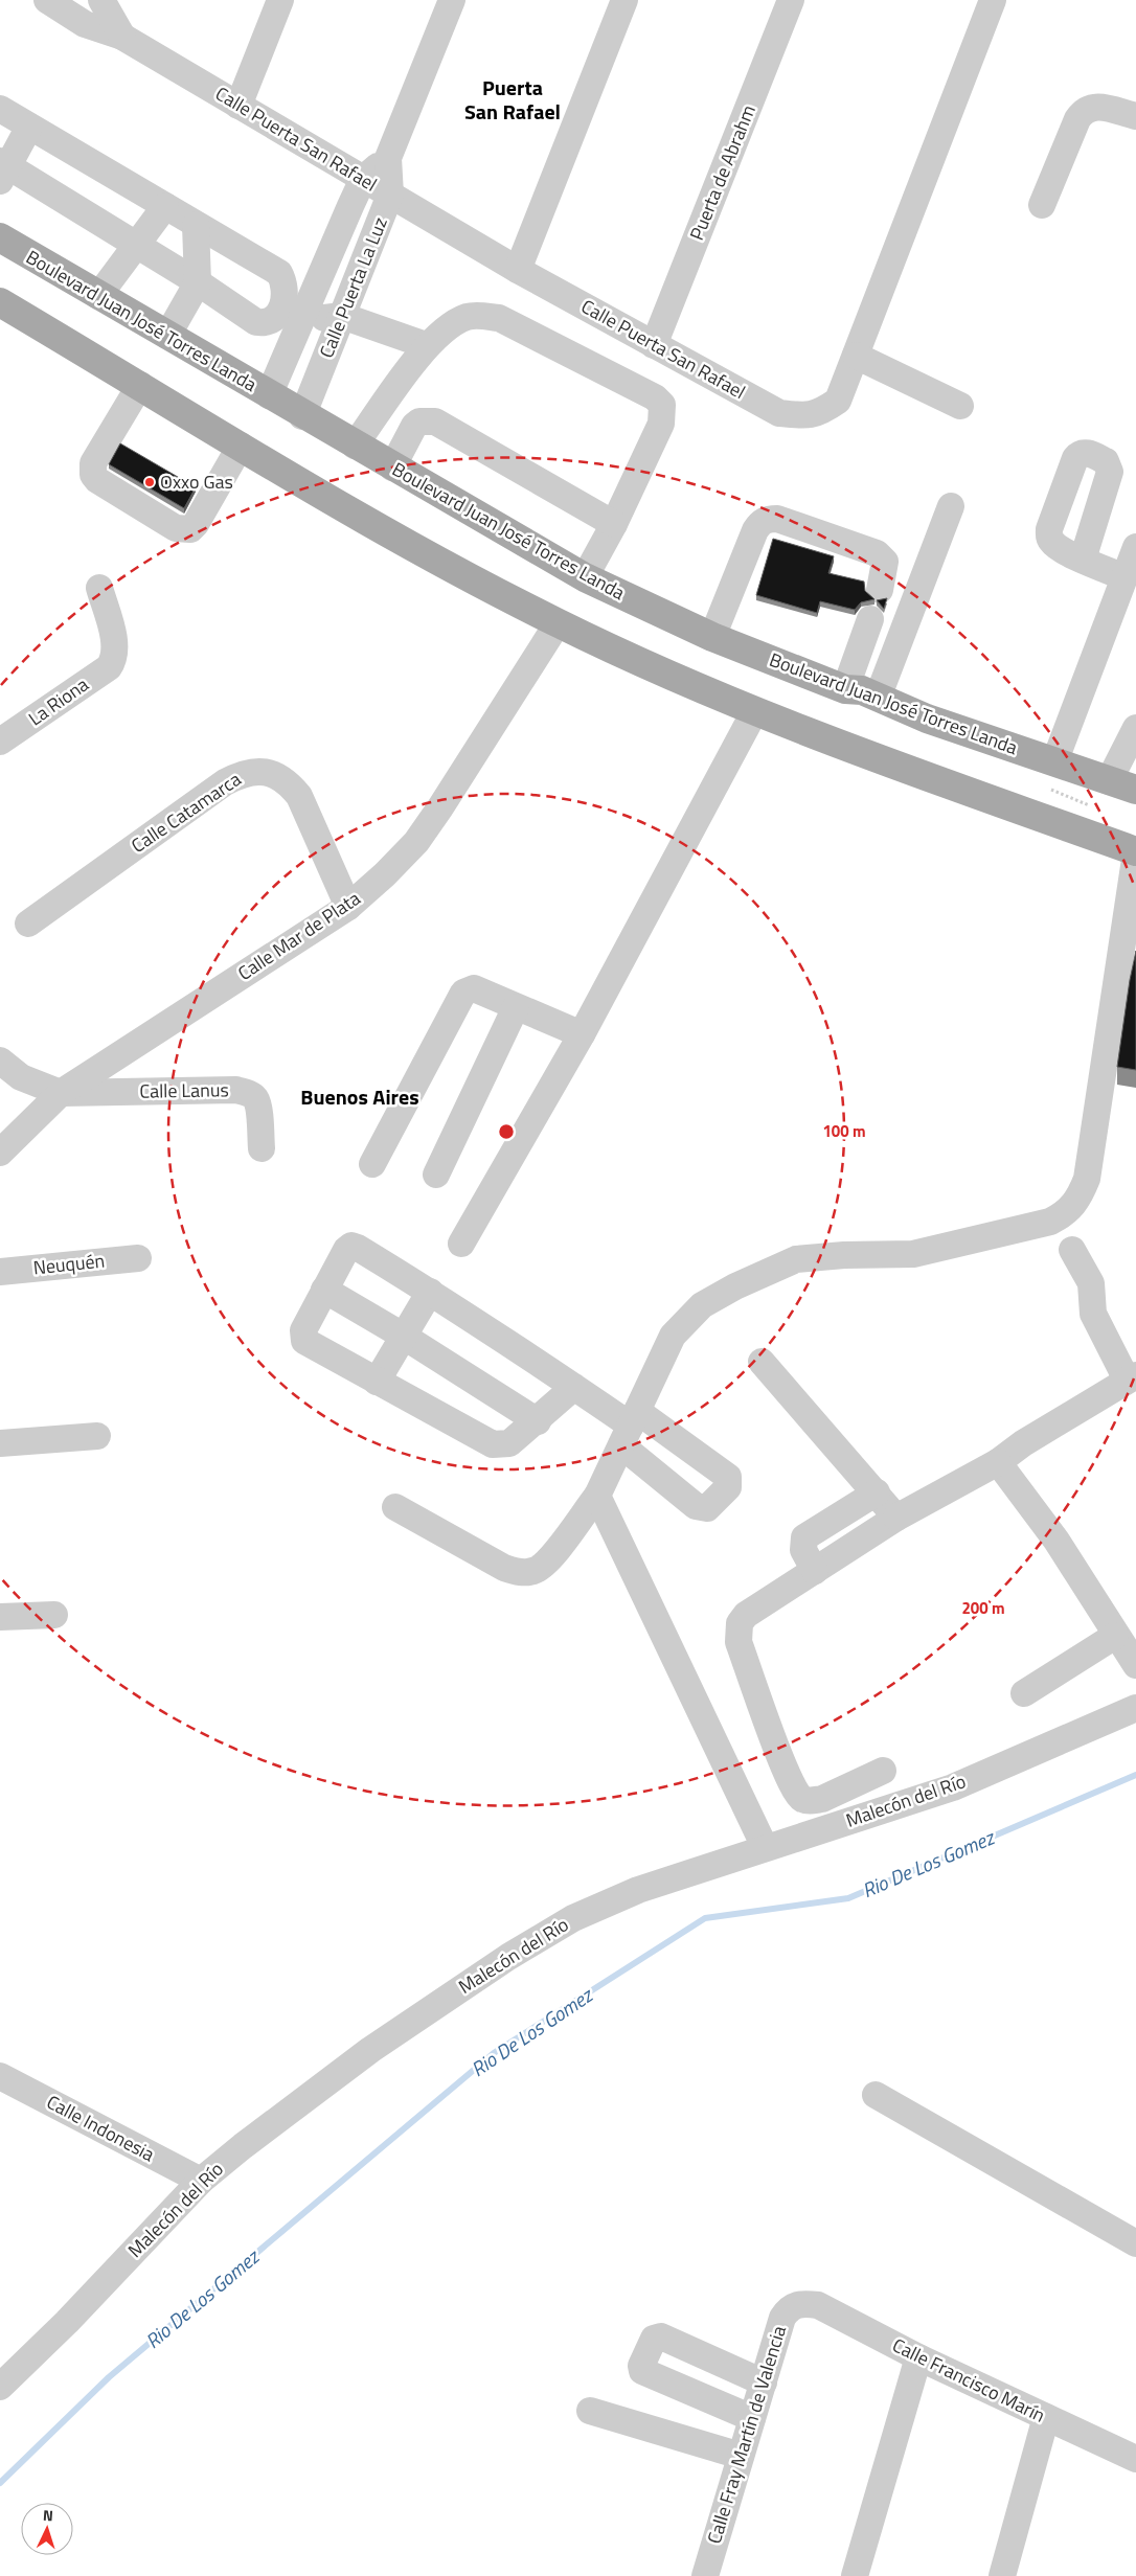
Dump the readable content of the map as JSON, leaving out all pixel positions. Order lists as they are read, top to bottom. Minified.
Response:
{"streets":{"main road":["Boulevard Juan José Torres Landa"],"street":["Calle Puerta San Rafael","Puerta de Abrahm","Calle Puerta La Luz","La Riona","Calle Catamarca","Calle Mar de Plata","Calle Lanus","Neuquén","Malecón del Río","Calle Indonesia","Calle Francisco Marín","Calle Fray Martín de Valencia"]},"crossings":[["Calle Puerta San Rafael","Puerta de Abrahm"],["Calle Puerta San Rafael","Calle Puerta La Luz"],["Calle Puerta La Luz","Boulevard Juan José Torres Landa"],["Calle Catamarca","Calle Mar de Plata"],["Calle Mar de Plata","Calle Lanus"],["Malecón del Río","Calle Indonesia"],["Calle Francisco Marín","Calle Fray Martín de Valencia"]],"districts":["Puerta San Rafael","Buenos Aires"],"water":["Rio De Los Gomez"],"places":["Oxxo Gas"],"north":"top","rings":["100 m","200 m"]}
